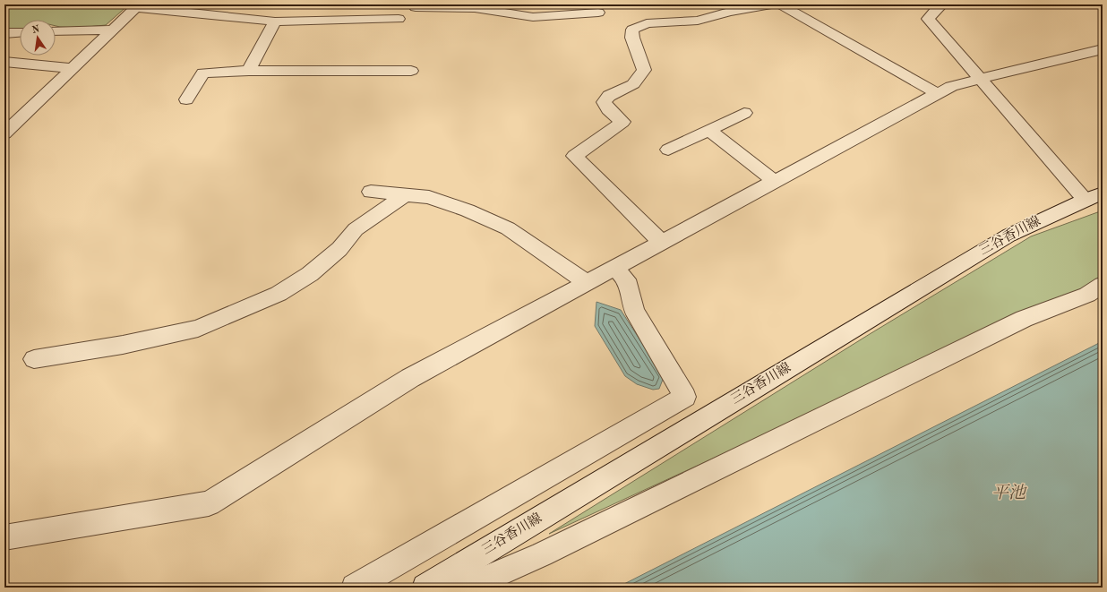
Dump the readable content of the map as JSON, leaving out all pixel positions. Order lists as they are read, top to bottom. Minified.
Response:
{"streets":{"street":["三谷香川線"]},"water":["平池"],"north":"top"}
